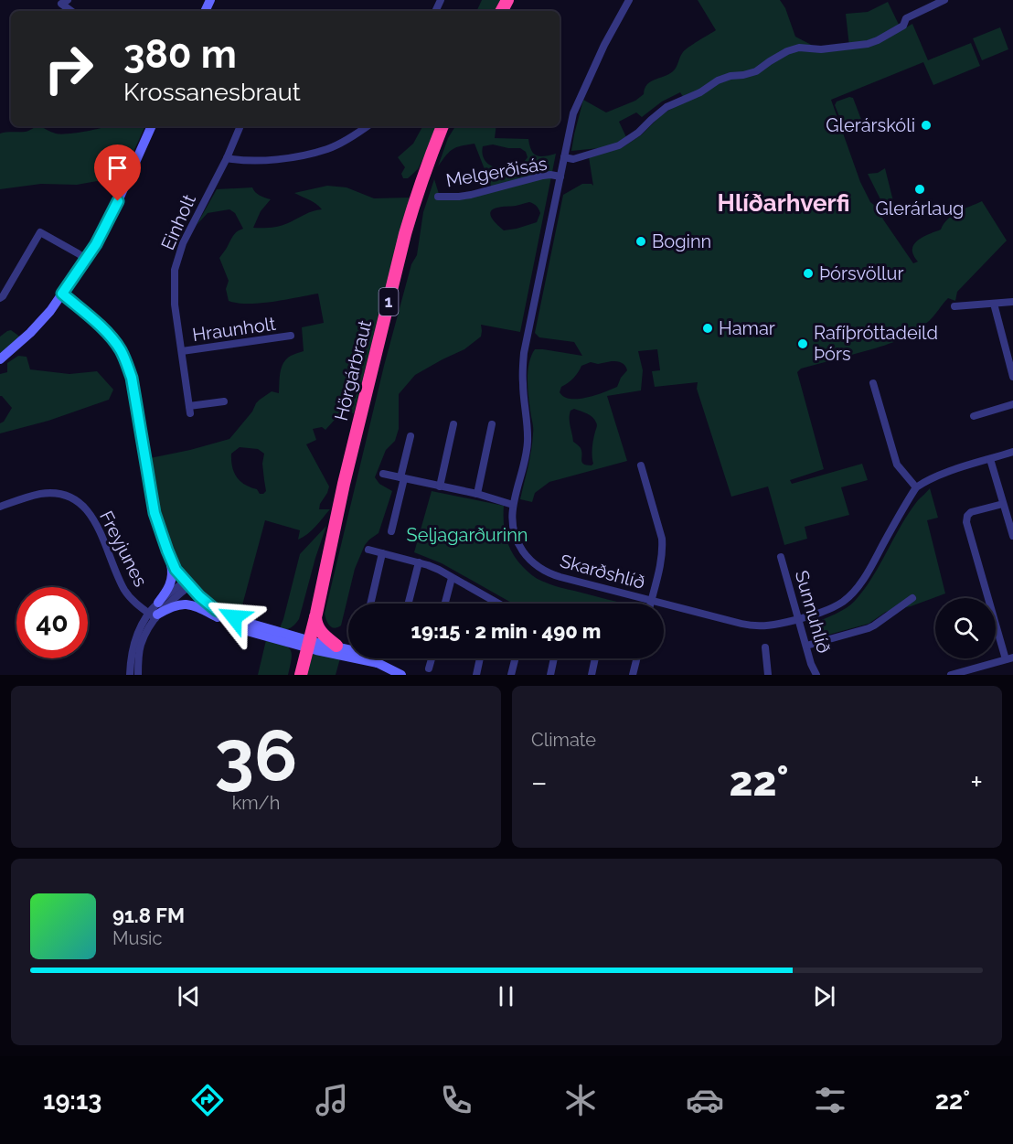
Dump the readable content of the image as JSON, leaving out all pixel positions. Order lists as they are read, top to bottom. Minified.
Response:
{"streets":{"highway":["1","Hörgárbraut"],"street":["Melgerðisás","Einholt","Hraunholt","Freyjunes","Skarðshlíð","Sunnuhlíð"]},"crossings":[["Melgerðisás","Skarðshlíð"],["Einholt","Hraunholt"],["Skarðshlíð","Sunnuhlíð"]],"districts":["Hlíðarhverfi"],"parks":["Seljagarðurinn"],"places":["Glerárskóli","Glerárlaug","Boginn","Þórsvöllur","Hamar","Rafíþróttadeild Þórs"],"page":{"turn":["380 m","Krossanesbraut"],"limit":"40","trip":"19:15 · 2 min · 490 m","tile":[["36","km/h"],"Climate"],"heat":["−","22°","+"],"song":["91.8 FM","Music"],"tabs":["19:13","22°"]}}
